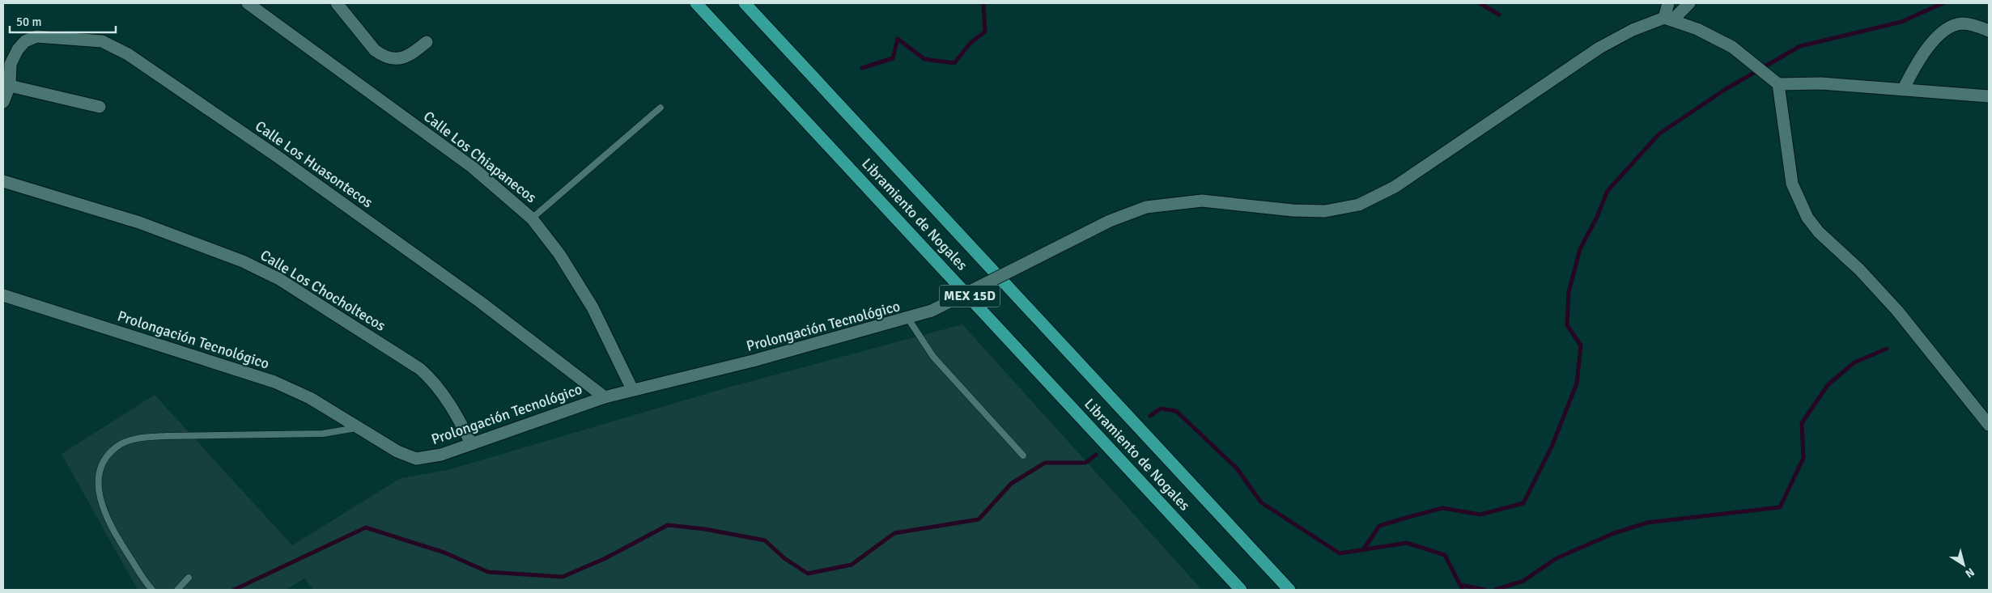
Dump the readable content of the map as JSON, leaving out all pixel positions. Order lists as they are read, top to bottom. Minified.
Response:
{"streets":{"highway":["Libramiento de Nogales","MEX 15D"],"street":["Calle Los Chiapanecos","Calle Los Huasontecos","Calle Los Chocholtecos","Prolongación Tecnológico"]},"crossings":[["Calle Los Chiapanecos","Prolongación Tecnológico"],["Calle Los Huasontecos","Prolongación Tecnológico"],["Calle Los Chocholtecos","Prolongación Tecnológico"]],"scale_bar":"50 m","north":"bottom right"}
